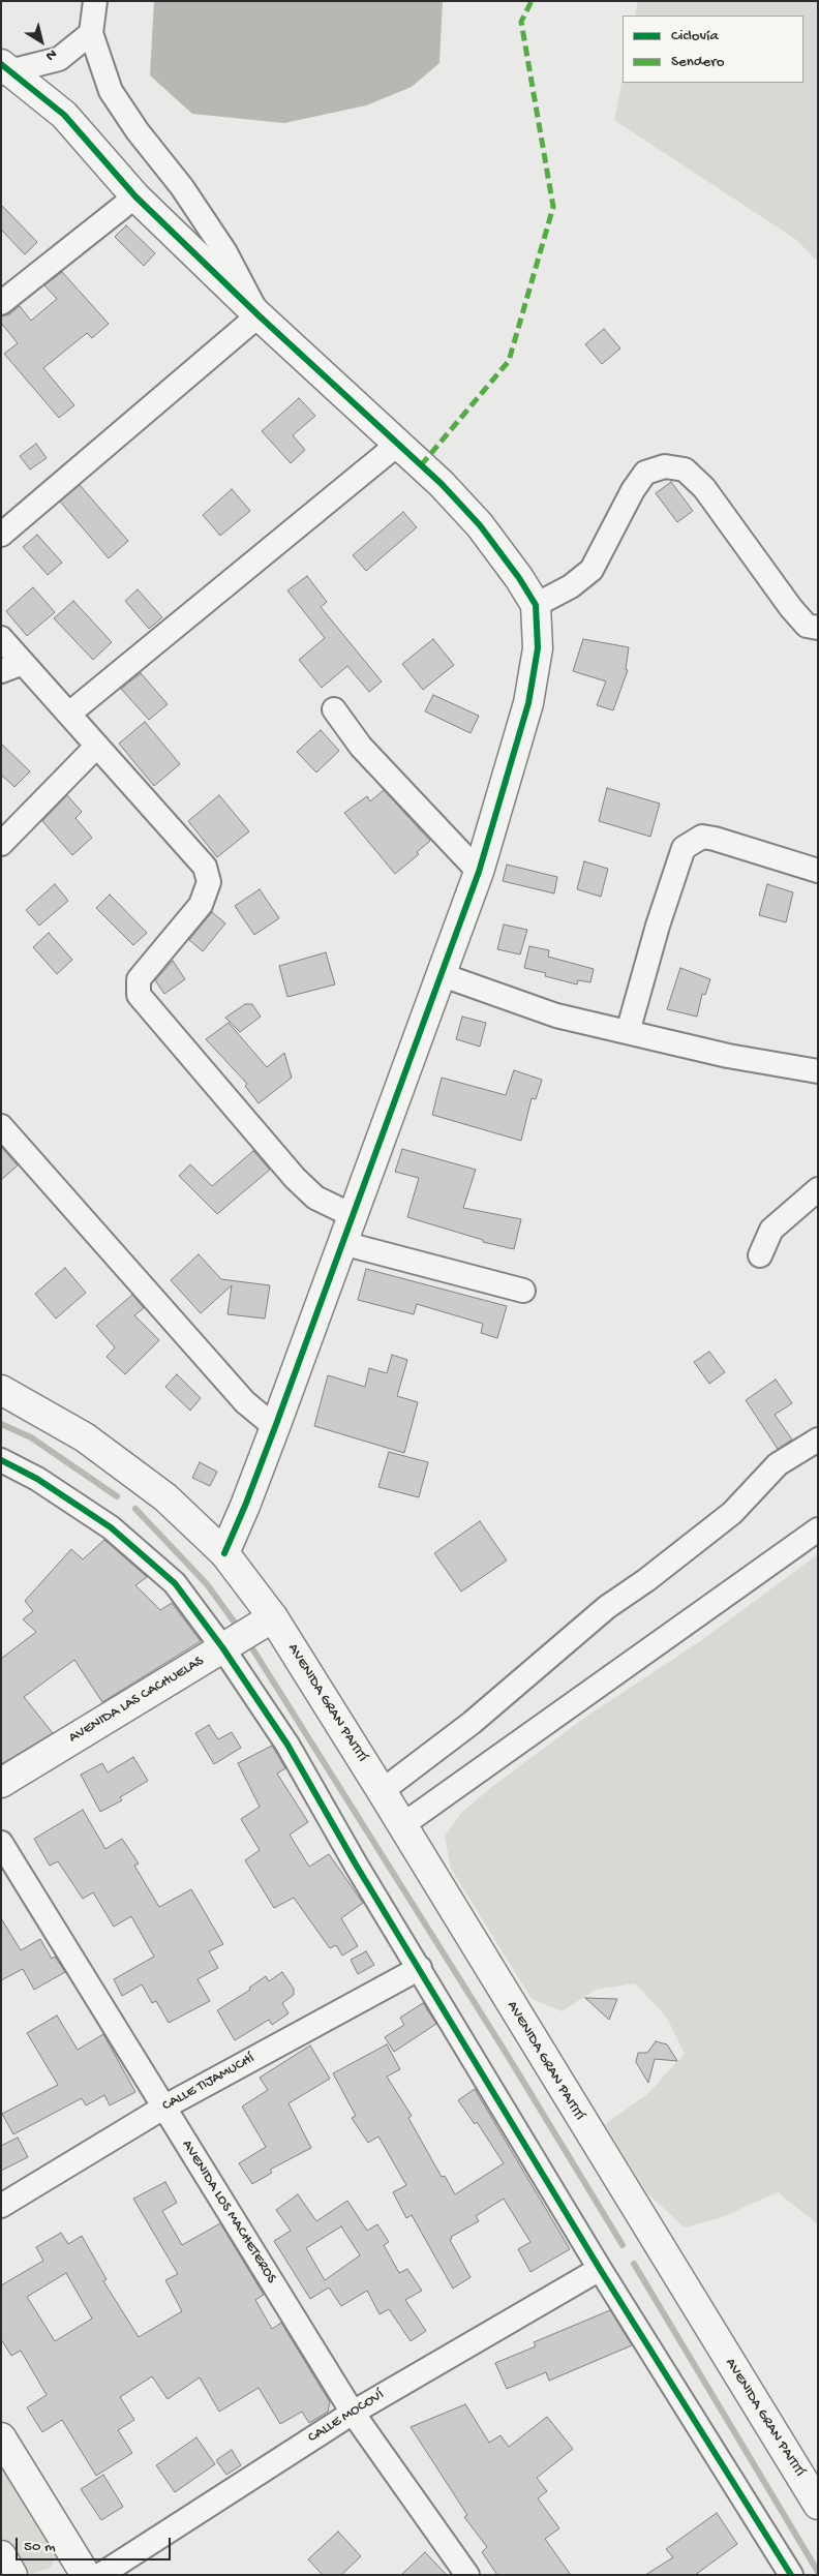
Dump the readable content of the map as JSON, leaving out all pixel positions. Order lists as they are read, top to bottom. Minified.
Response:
{"streets":{"street":["AVENIDA LAS CACHUELAS","AVENIDA GRAN PAITITÍ","CALLE TIJAMUCHÍ","AVENIDA LOS MACHETEROS","CALLE MOCOVÍ"]},"crossings":[["AVENIDA LAS CACHUELAS","AVENIDA GRAN PAITITÍ"],["CALLE TIJAMUCHÍ","AVENIDA LOS MACHETEROS"],["AVENIDA LOS MACHETEROS","CALLE MOCOVÍ"]],"legend":["Ciclovía","Sendero"],"scale_bar":"50 m","north":"bottom right"}
